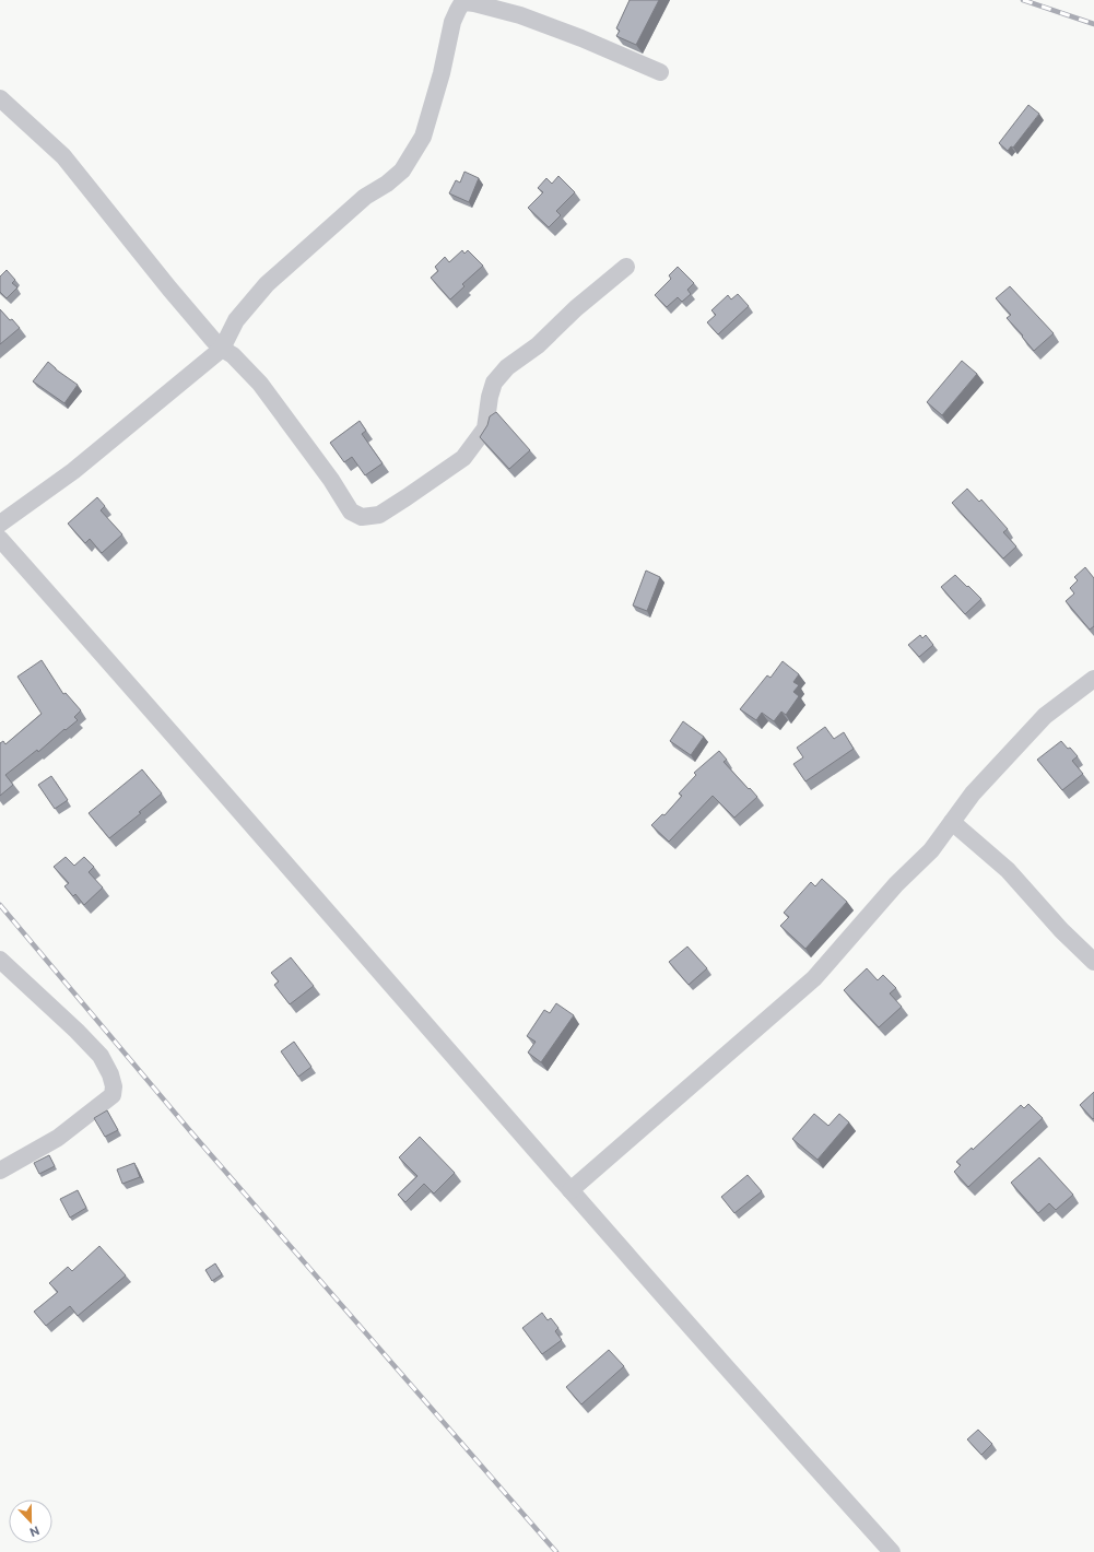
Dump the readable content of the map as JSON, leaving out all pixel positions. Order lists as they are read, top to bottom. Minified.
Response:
{"north":"bottom"}
